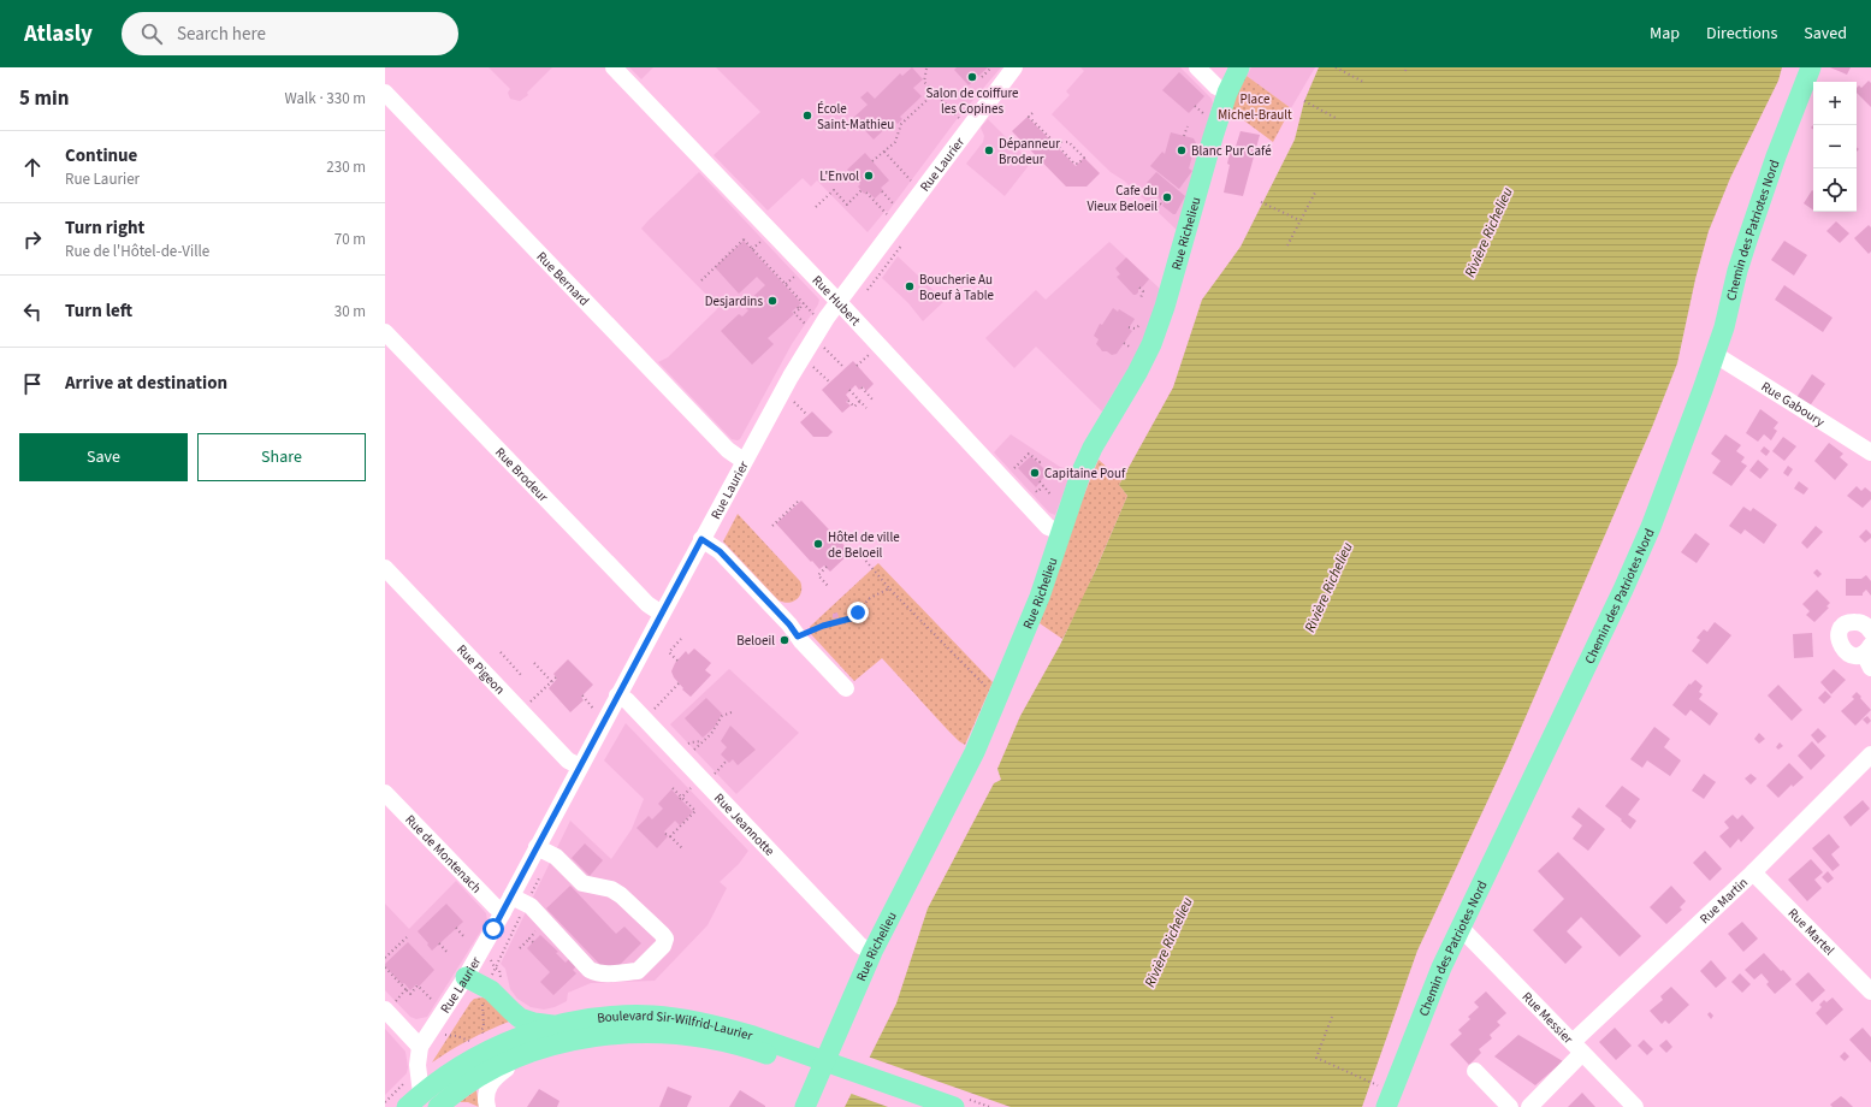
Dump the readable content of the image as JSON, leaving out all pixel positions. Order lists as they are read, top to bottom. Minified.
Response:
{"streets":{"main road":["Chemin des Patriotes Nord","Rue Richelieu","Boulevard Sir-Wilfrid-Laurier"],"street":["Rue Laurier","Rue Bernard","Rue Hubert","Rue Gaboury","Rue Brodeur","Rue Pigeon","Rue Jeannotte","Rue de Montenach","Rue Martin","Rue Martel","Rue Messier"]},"crossings":[["Rue Laurier","Rue Bernard"],["Rue Laurier","Rue Hubert"],["Rue Laurier","Rue Brodeur"],["Rue Laurier","Rue Pigeon"],["Rue Laurier","Rue Jeannotte"],["Rue Laurier","Rue de Montenach"],["Rue Laurier","Boulevard Sir-Wilfrid-Laurier"],["Chemin des Patriotes Nord","Rue Gaboury"],["Chemin des Patriotes Nord","Rue Messier"],["Rue Richelieu","Rue Hubert"],["Rue Richelieu","Rue Jeannotte"],["Rue Martin","Rue Martel"],["Rue Martin","Rue Messier"]],"water":["Rivière Richelieu"],"parks":["Place Michel-Brault"],"places":["Salon de coiffure les Copines","École Saint-Mathieu","Dépanneur Brodeur","Blanc Pur Café","L'Envol","Cafe du Vieux Beloeil","Boucherie Au Boeuf à Table","Desjardins","Capitaine Pouf","Hôtel de ville de Beloeil","Beloeil"],"page":{"header":"Atlasly","search":"Search here","nav":["Map","Directions","Saved"],"heading":["5 min","Walk · 330 m"],"map_buttons":["+","−"],"list":[["Continue","Rue Laurier","230 m"],["Turn right","Rue de l'Hôtel-de-Ville","70 m"],["Turn left","30 m"],"Arrive at destination"],"buttons":["Save","Share"]}}
